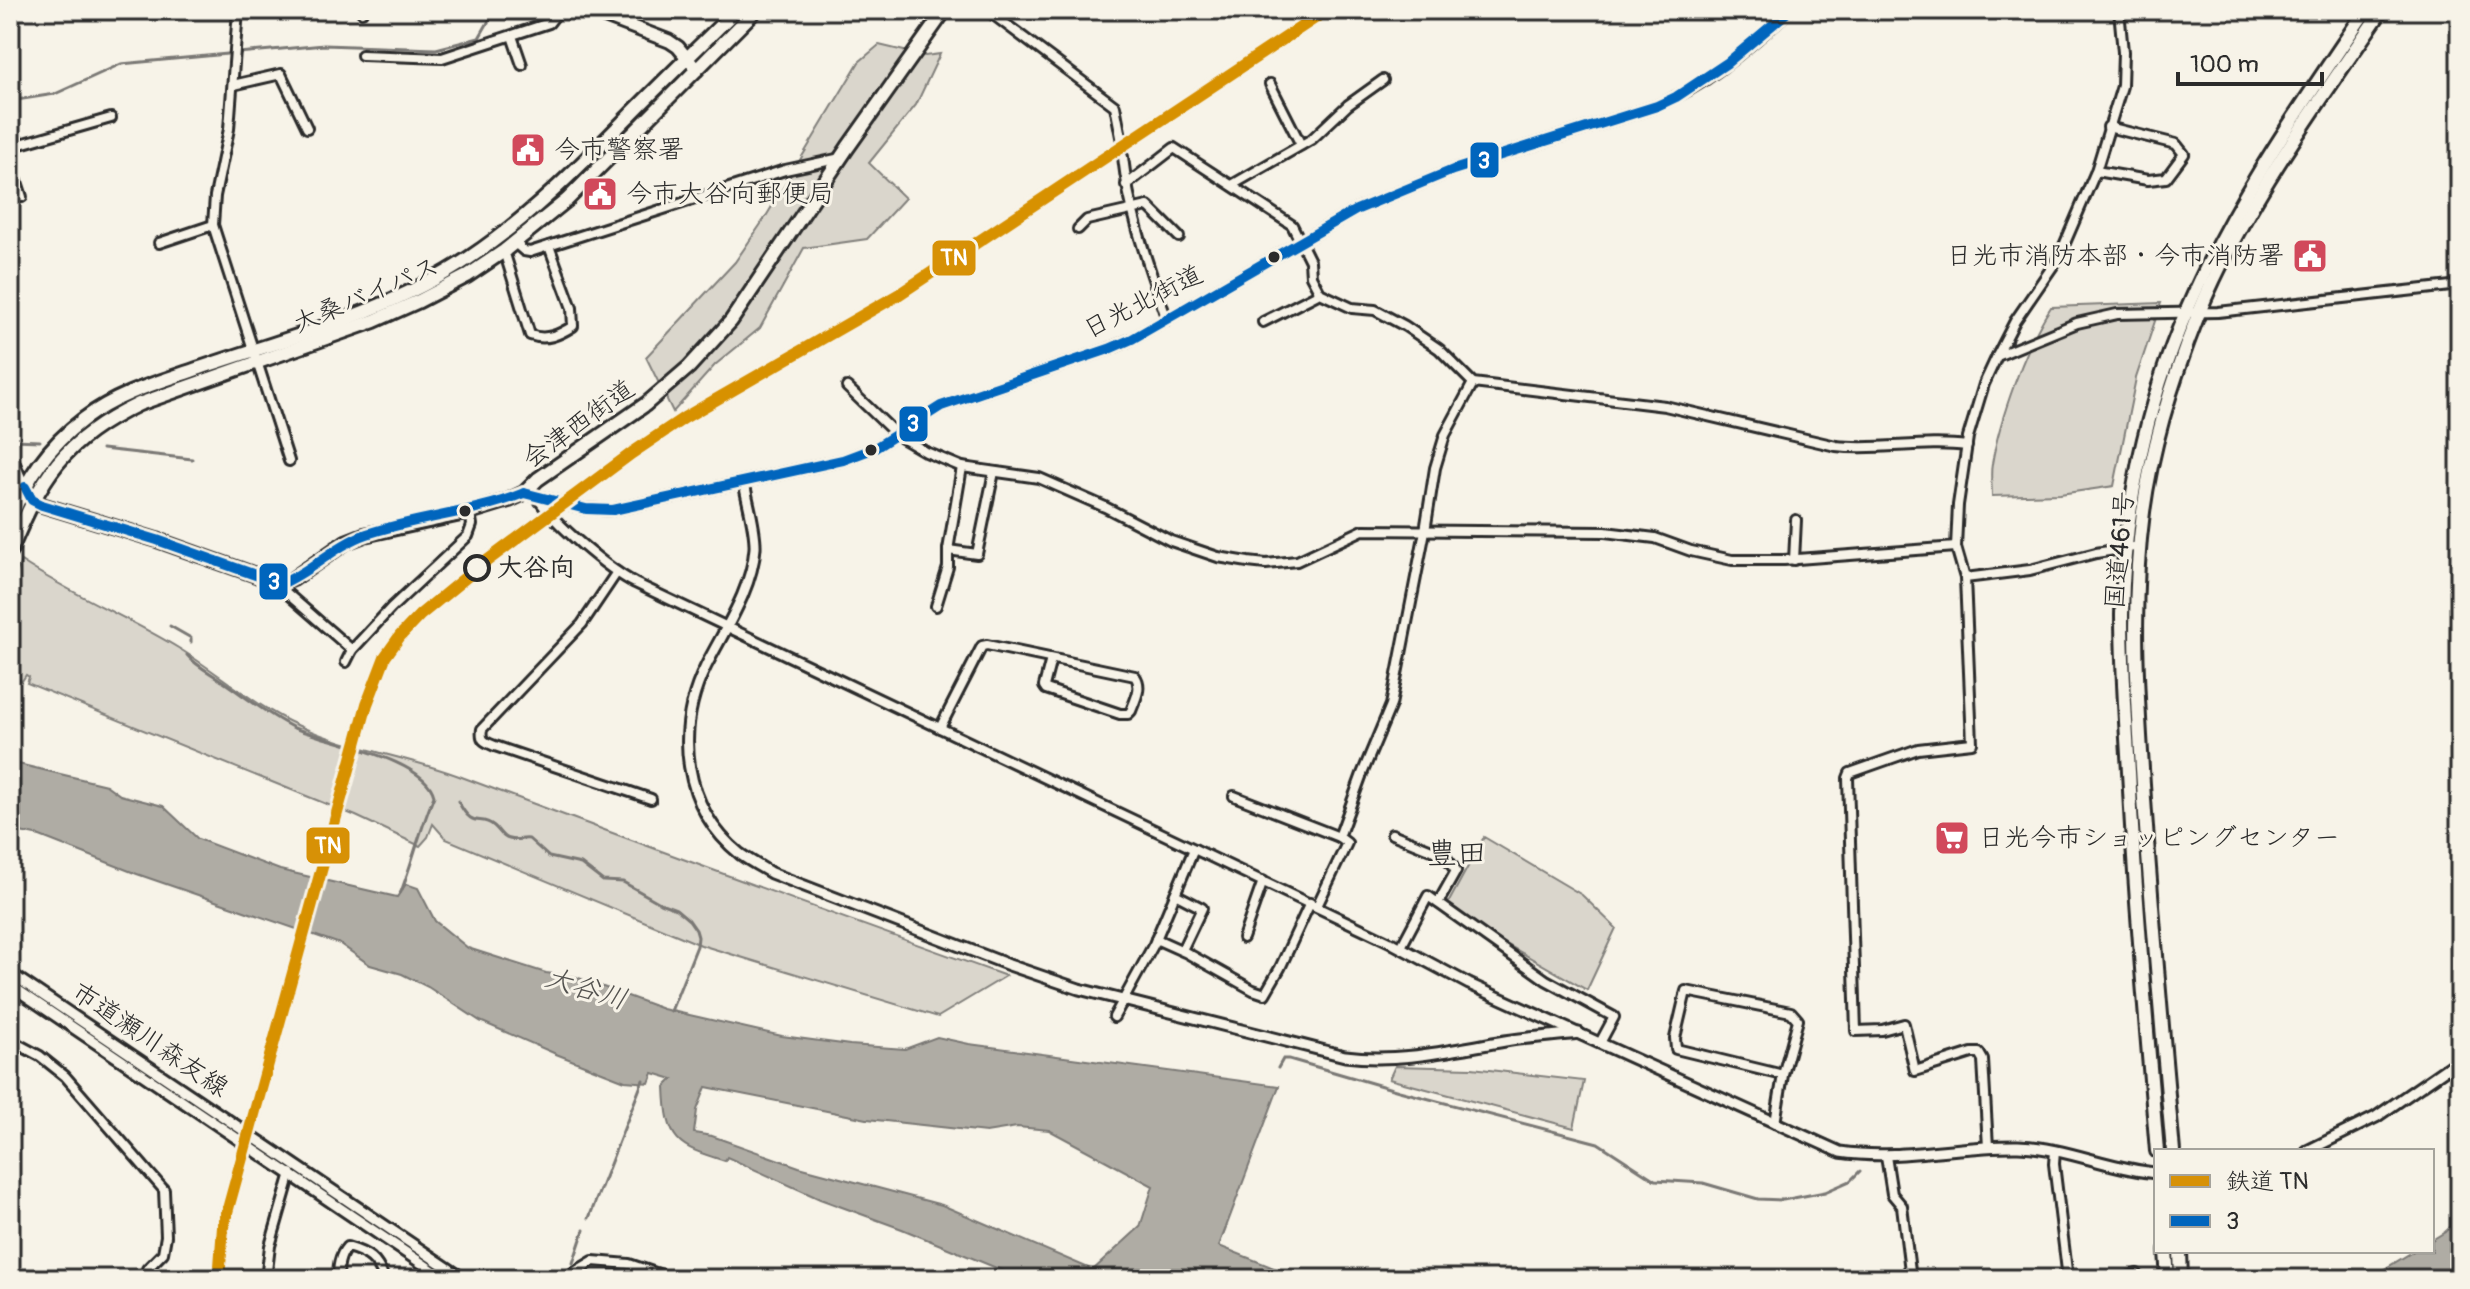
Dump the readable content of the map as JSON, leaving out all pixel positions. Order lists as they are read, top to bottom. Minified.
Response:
{"streets":{"highway":["大桑バイパス","会津西街道","国道461号"],"street":["日光北街道","市道瀬川森友線"]},"crossings":[["日光北街道","会津西街道"]],"districts":["豊田"],"water":["大谷川"],"places":{"public building":["今市警察署","今市大谷向郵便局","日光市消防本部・今市消防署"],"other":["大谷向"],"supermarket":["日光今市ショッピングセンター"]},"lines":["rail line TN","transit line 3"],"legend":["鉄道 TN","3"],"scale_bar":"100 m"}
